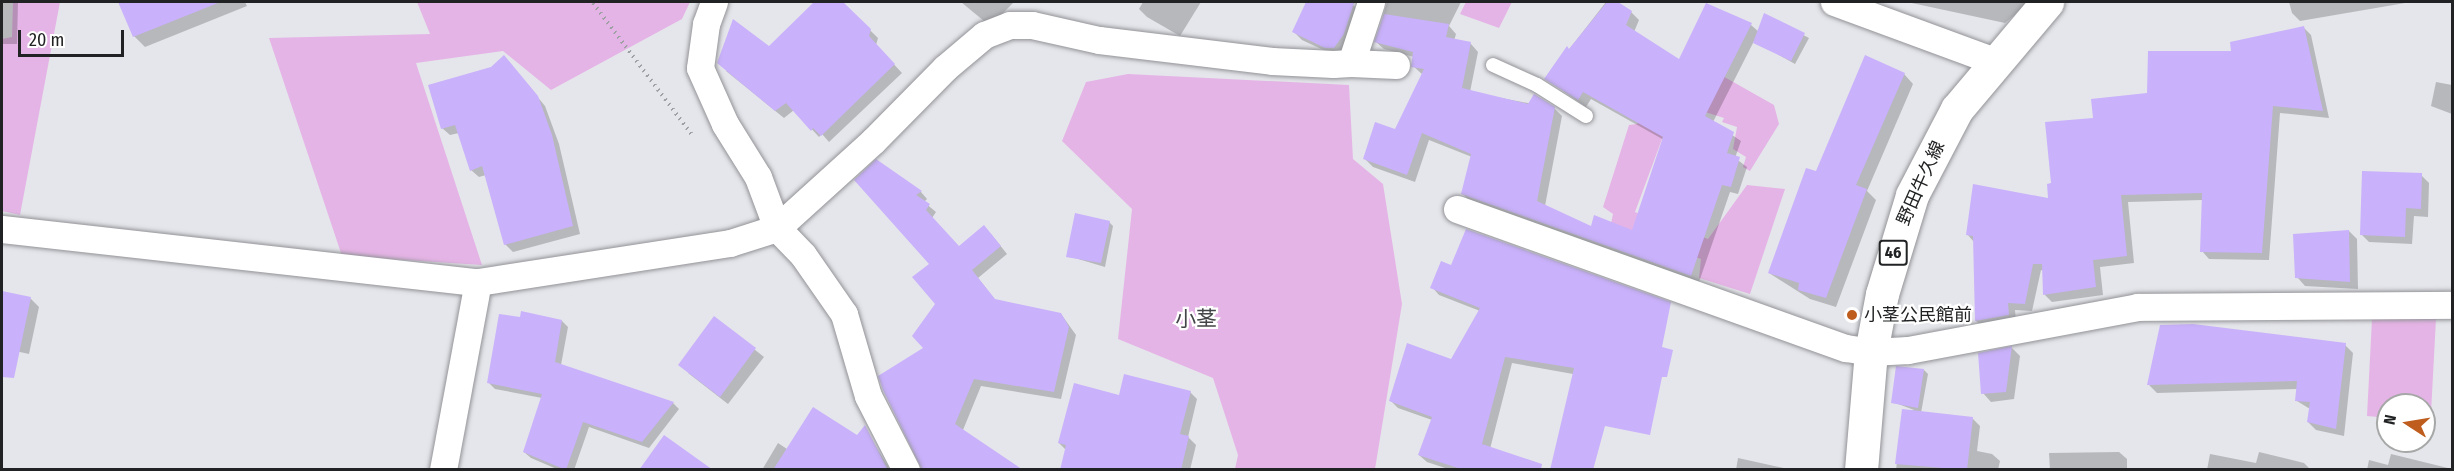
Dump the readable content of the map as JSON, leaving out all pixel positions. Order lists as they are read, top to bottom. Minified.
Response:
{"streets":{"main road":["野田牛久線","46"]},"districts":["小茎"],"places":["小茎公民館前"],"scale_bar":"20 m","north":"left"}
